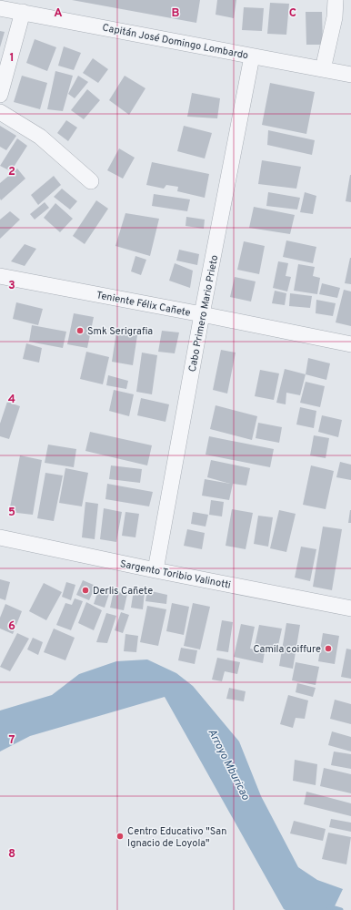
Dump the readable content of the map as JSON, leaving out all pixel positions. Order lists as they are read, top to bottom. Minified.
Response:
{"streets":{"street":["Capitán José Domingo Lombardo","Teniente Félix Cañete","Cabo Primero Mario Prieto","Sargento Toribio Valinotti"]},"crossings":[["Capitán José Domingo Lombardo","Cabo Primero Mario Prieto"],["Teniente Félix Cañete","Cabo Primero Mario Prieto"],["Cabo Primero Mario Prieto","Sargento Toribio Valinotti"]],"water":["Arroyo Mburicao"],"places":["Smk Serigrafia","Derlis Cañete","Camila coiffure","Centro Educativo \"San Ignacio de Loyola\""],"grid":{"columns":["A","B","C"],"rows":["1","2","3","4","5","6","7","8"]}}
